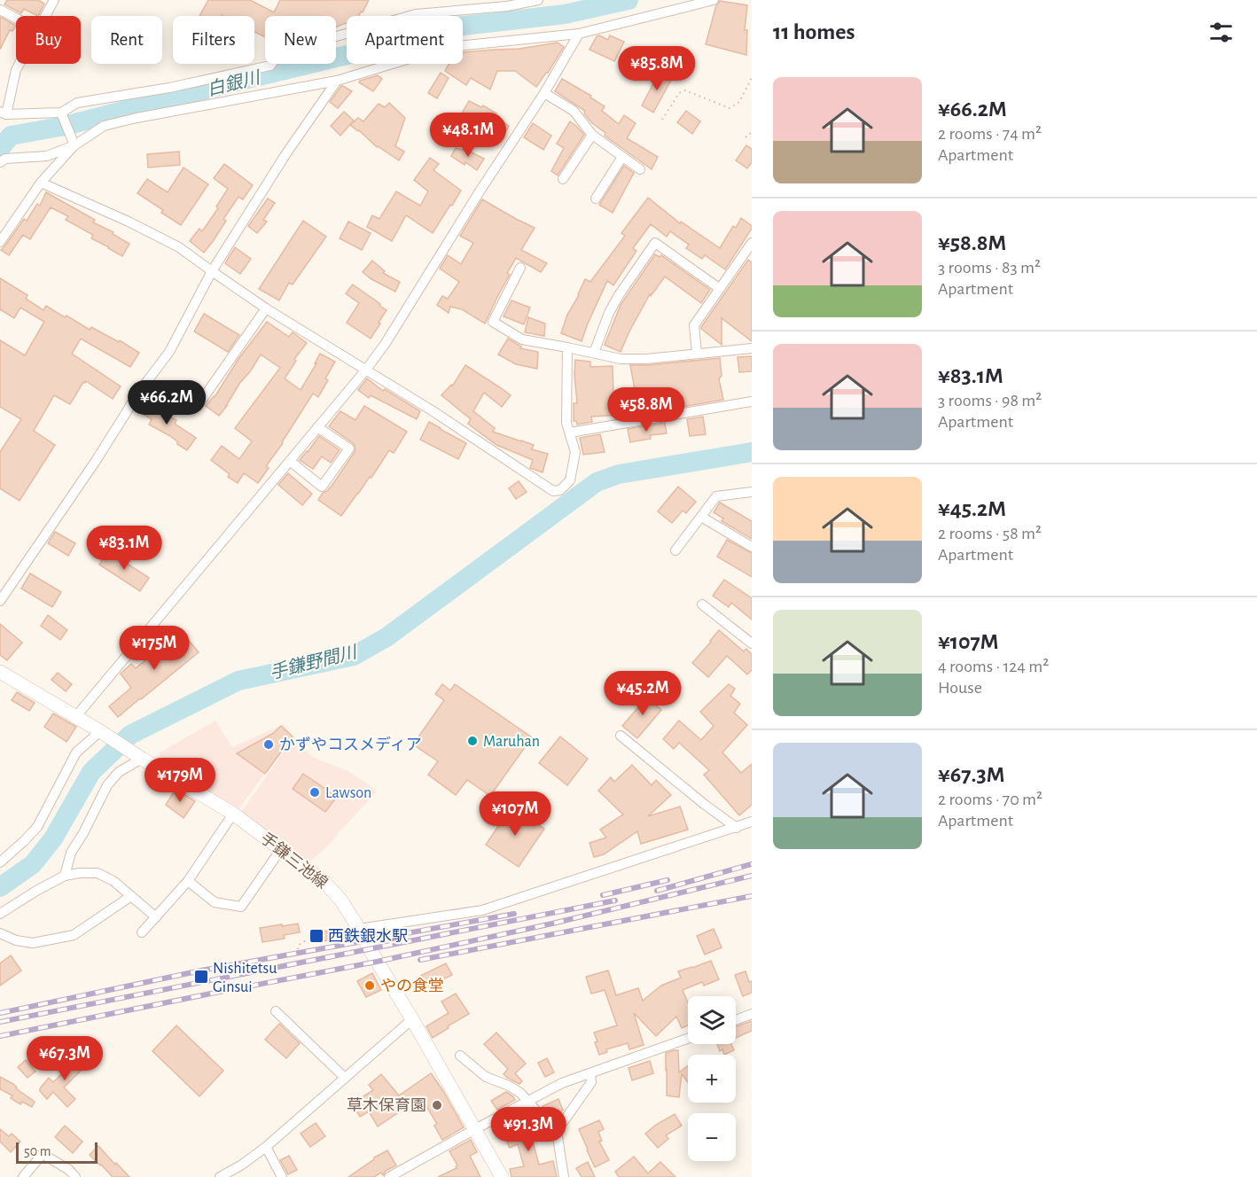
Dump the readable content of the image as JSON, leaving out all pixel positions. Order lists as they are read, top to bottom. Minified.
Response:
{"streets":{"main road":["手鎌三池線"]},"water":["白銀川","手鎌野間川"],"places":{"other":["Maruhan","かずやコスメディア","Lawson","やの食堂","草木保育園"],"transit":["西鉄銀水駅","Nishitetsu Ginsui"]},"scale_bar":"50 m","page":{"heading":"11 homes","chip":["Buy","Rent","Filters","New","Apartment"],"price":["¥85.8M","¥48.1M","¥66.2M","¥58.8M","¥83.1M","¥175M","¥45.2M","¥179M","¥107M","¥67.3M","¥91.3M"],"list":[{"name":"¥66.2M","note":"2 rooms · 74 m² · Apartment"},{"name":"¥58.8M","note":"3 rooms · 83 m² · Apartment"},{"name":"¥83.1M","note":"3 rooms · 98 m² · Apartment"},{"name":"¥45.2M","note":"2 rooms · 58 m² · Apartment"},{"name":"¥107M","note":"4 rooms · 124 m² · House"},{"name":"¥67.3M","note":"2 rooms · 70 m² · Apartment"}],"map_buttons":["+","−"],"scale":"50 m"}}
